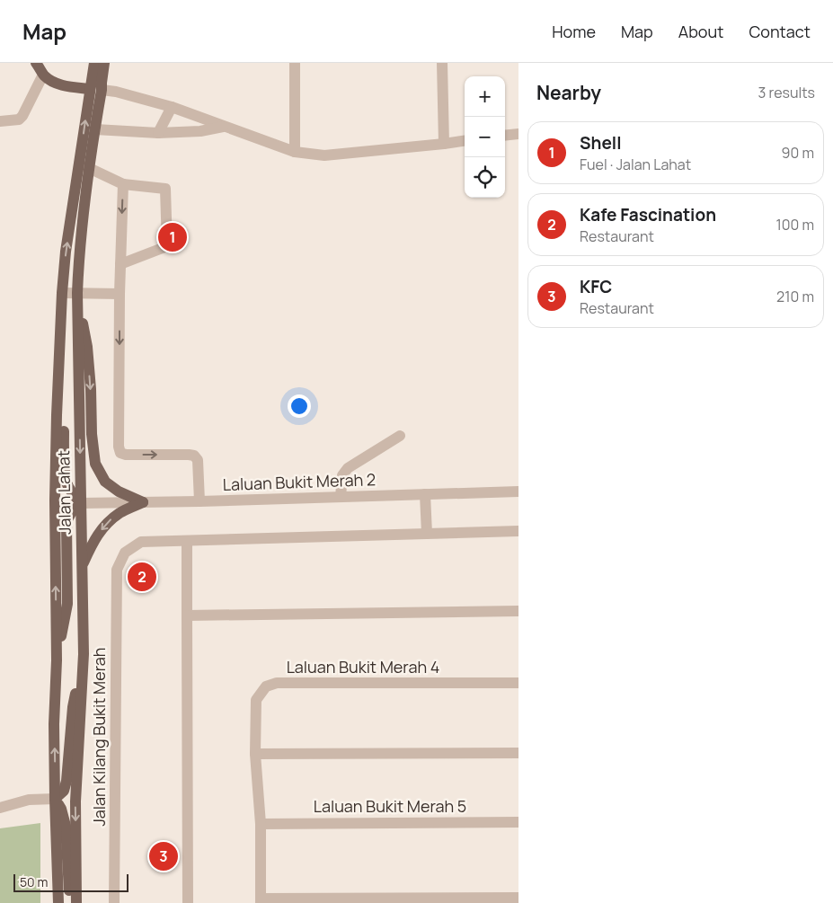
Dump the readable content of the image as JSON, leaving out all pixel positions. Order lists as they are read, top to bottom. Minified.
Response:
{"streets":{"main road":["Jalan Lahat"],"street":["Laluan Bukit Merah 2","Laluan Bukit Merah 4","Jalan Kilang Bukit Merah","Laluan Bukit Merah 5"]},"crossings":[["Laluan Bukit Merah 2","Jalan Lahat"],["Laluan Bukit Merah 4","Laluan Bukit Merah 5"]],"scale_bar":"50 m","page":{"header":"Map","nav":["Home","Map","About","Contact"],"heading":["Nearby","3 results"],"map_buttons":["+","−"],"list":[{"mark":"1","name":"Shell","note":"Fuel · Jalan Lahat","value":"90 m"},{"mark":"2","name":"Kafe Fascination","note":"Restaurant","value":"100 m"},{"mark":"3","name":"KFC","note":"Restaurant","value":"210 m"}],"pins":["1","2","3"],"scale":"50 m"}}
